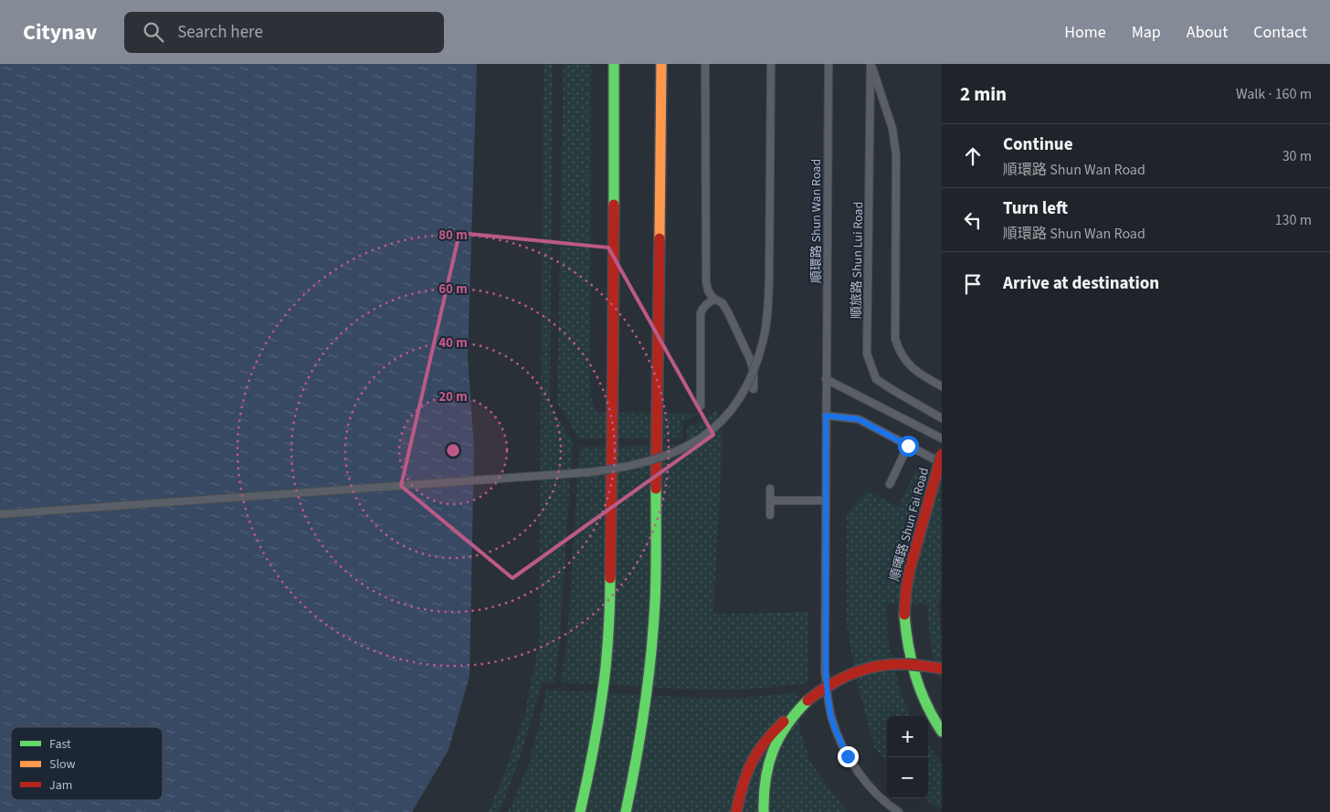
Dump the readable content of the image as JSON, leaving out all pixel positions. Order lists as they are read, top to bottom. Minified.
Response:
{"streets":{"main road":["順暉路 Shun Fai Road"],"lane":["順環路 Shun Wan Road","順旅路 Shun Lui Road"]},"legend":["Fast","Slow","Jam"],"page":{"header":"Citynav","search":"Search here","nav":["Home","Map","About","Contact"],"heading":["2 min","Walk · 160 m"],"list":[["Continue","順環路 Shun Wan Road","30 m"],["Turn left","順環路 Shun Wan Road","130 m"],"Arrive at destination"],"map_buttons":["+","−"]},"rings":["80 m","60 m","40 m","20 m"]}
